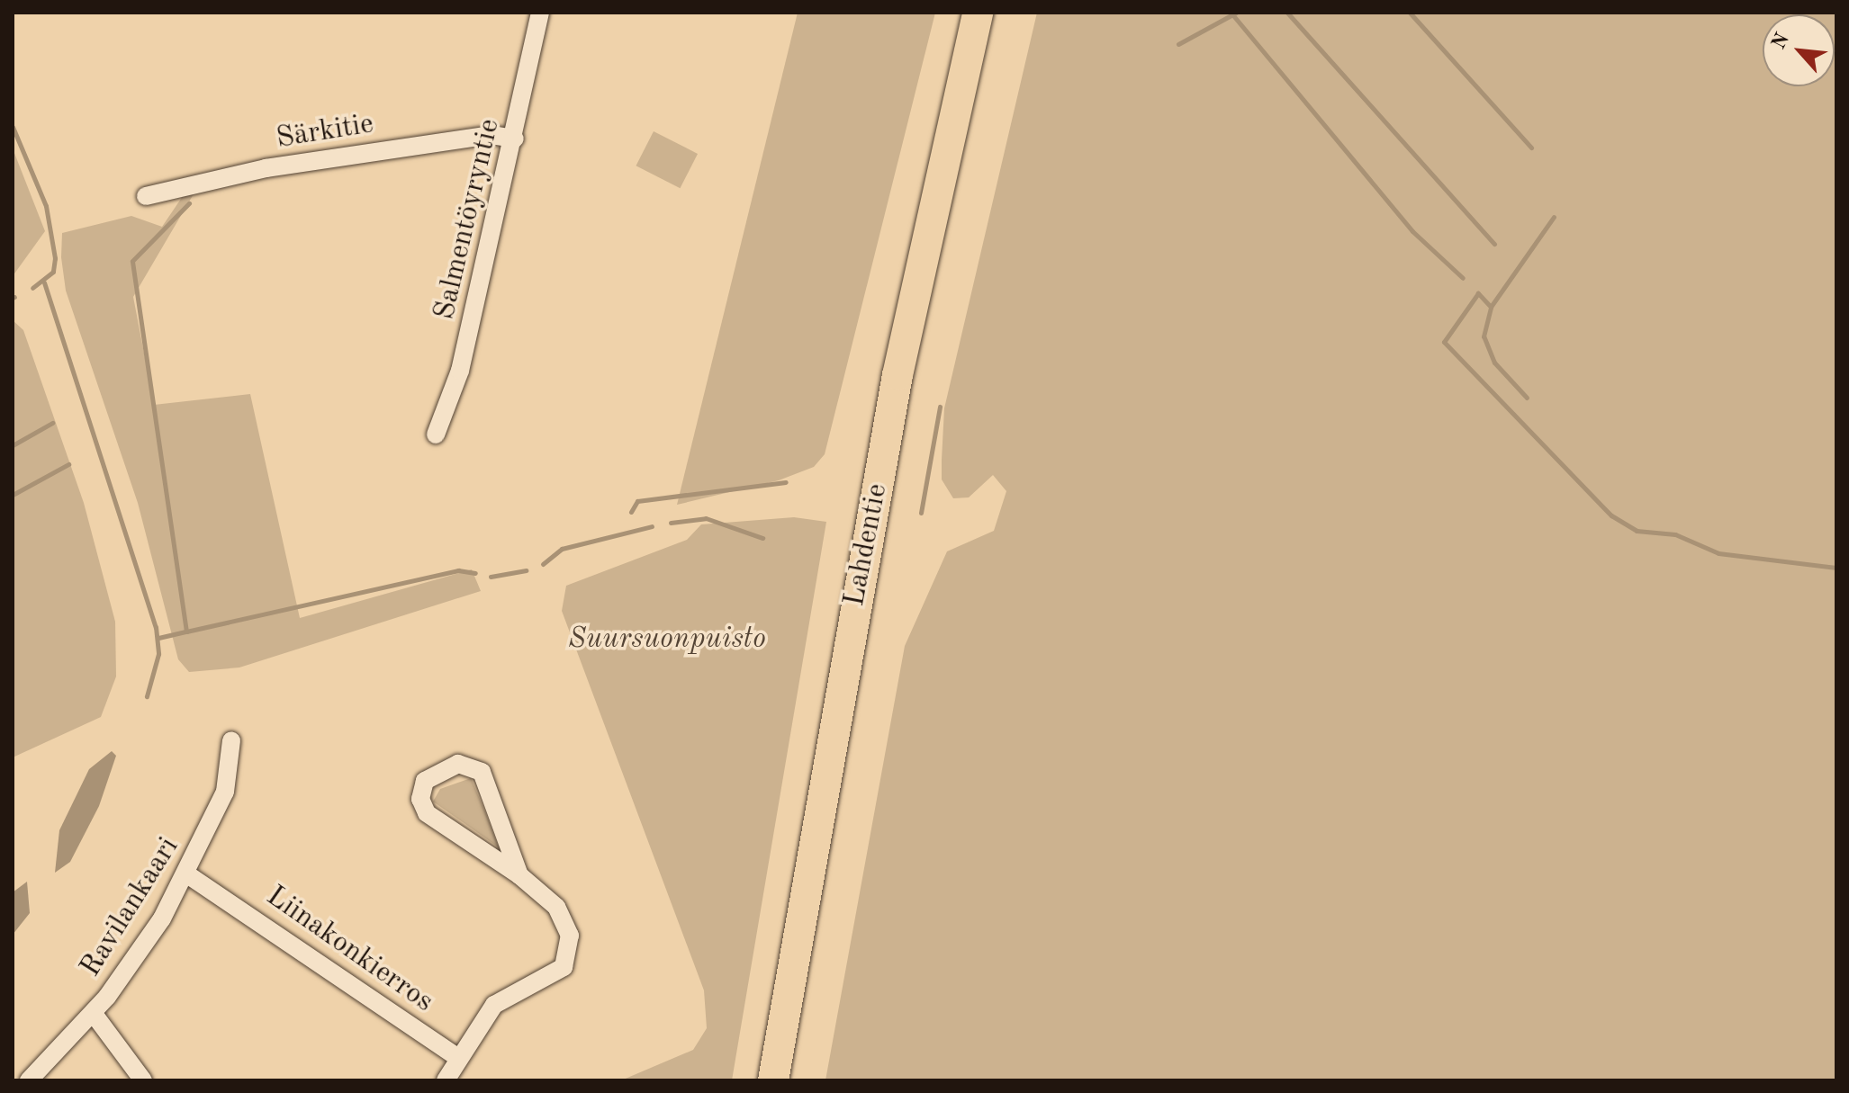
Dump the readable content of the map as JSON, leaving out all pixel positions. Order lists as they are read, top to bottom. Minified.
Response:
{"streets":{"highway":["Lahdentie"],"street":["Särkitie","Salmentöyryntie","Ravilankaari","Liinakonkierros"]},"crossings":[["Särkitie","Salmentöyryntie"],["Ravilankaari","Liinakonkierros"]],"parks":["Suursuonpuisto"],"north":"top left"}
